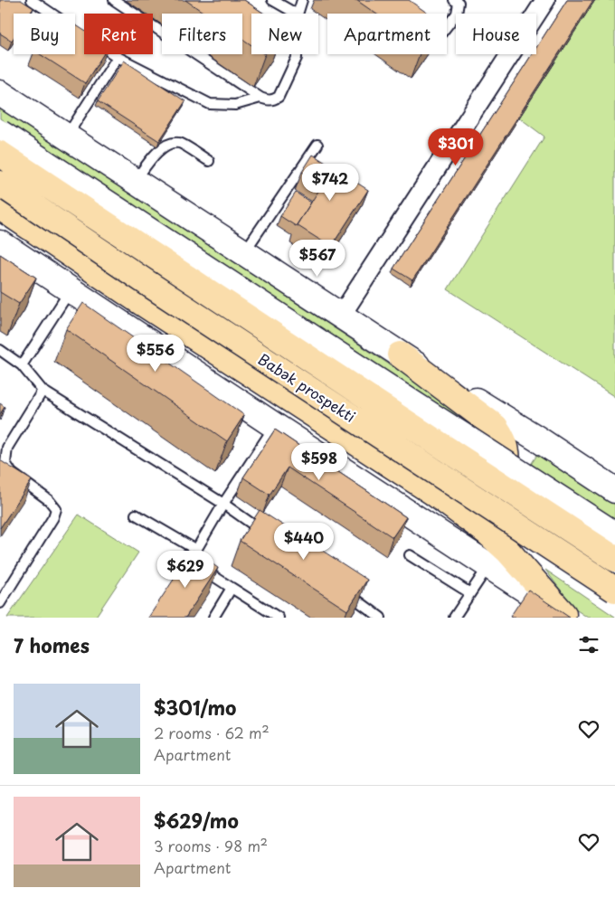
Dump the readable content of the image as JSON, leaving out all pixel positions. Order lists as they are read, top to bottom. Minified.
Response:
{"streets":{"main road":["Babək prospekti"]},"page":{"chip":["Buy","Rent","Filters","New","Apartment","House"],"price":["$301","$742","$567","$556","$598","$440","$629"],"heading":"7 homes","list":[{"name":"$301/mo","note":"2 rooms · 62 m² · Apartment"},{"name":"$629/mo","note":"3 rooms · 98 m² · Apartment"}]}}
